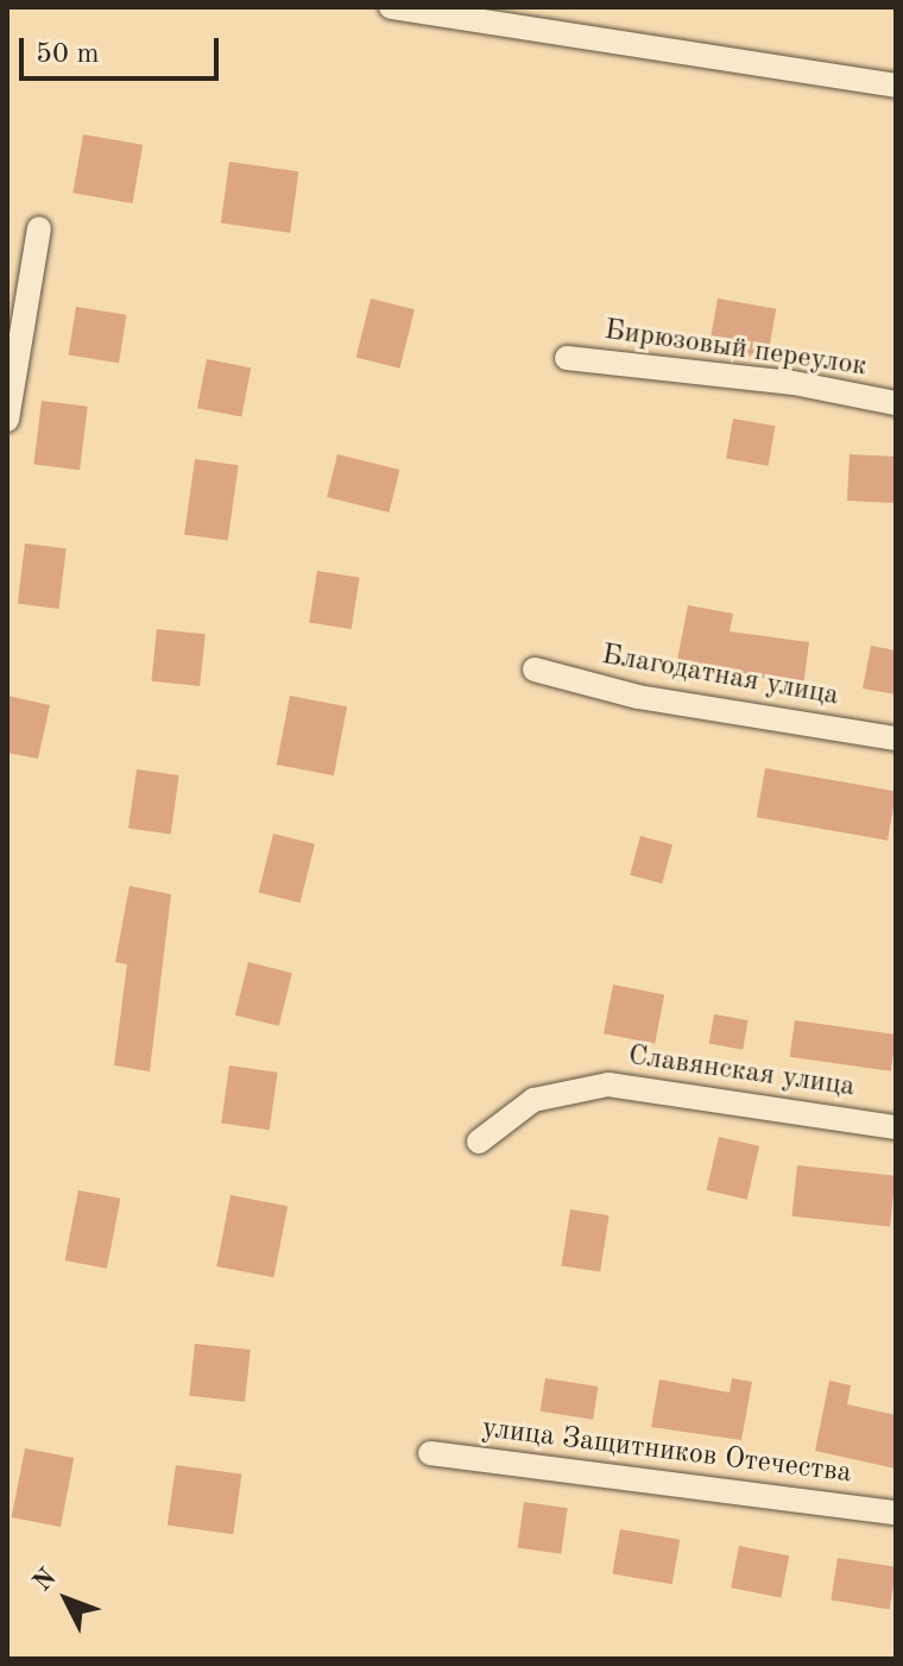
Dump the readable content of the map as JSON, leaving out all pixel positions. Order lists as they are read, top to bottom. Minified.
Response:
{"streets":{"street":["Бирюзовый переулок","Благодатная улица","Славянская улица","улица Защитников Отечества"]},"scale_bar":"50 m","north":"top left"}
